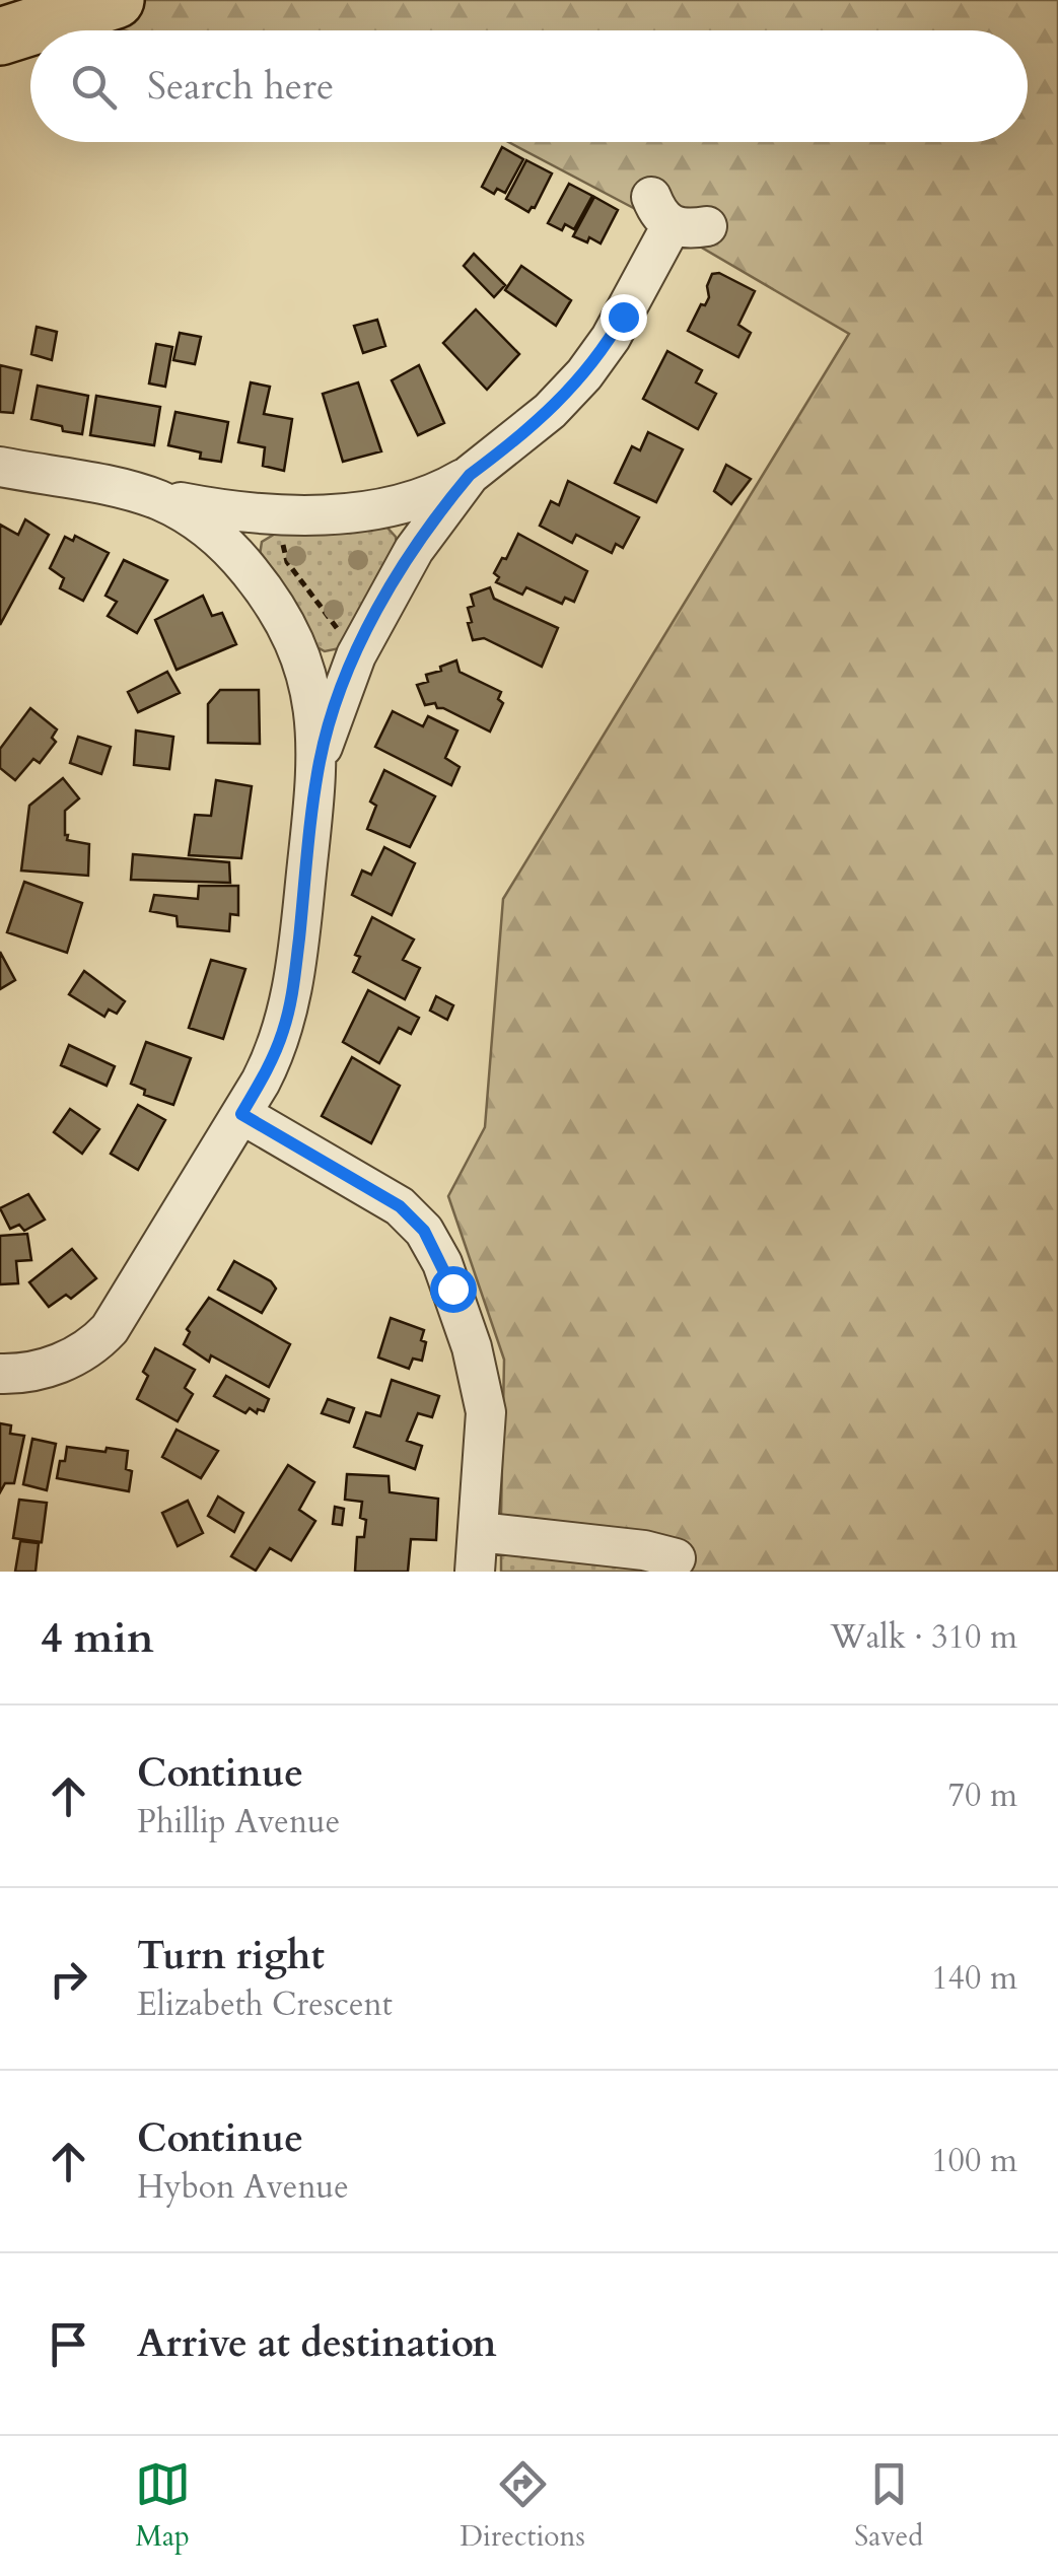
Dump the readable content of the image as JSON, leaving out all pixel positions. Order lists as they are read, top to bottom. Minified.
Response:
{"page":{"search":"Search here","heading":["4 min","Walk · 310 m"],"list":[["Continue","Phillip Avenue","70 m"],["Turn right","Elizabeth Crescent","140 m"],["Continue","Hybon Avenue","100 m"],"Arrive at destination"],"nav":["Map","Directions","Saved"]}}
